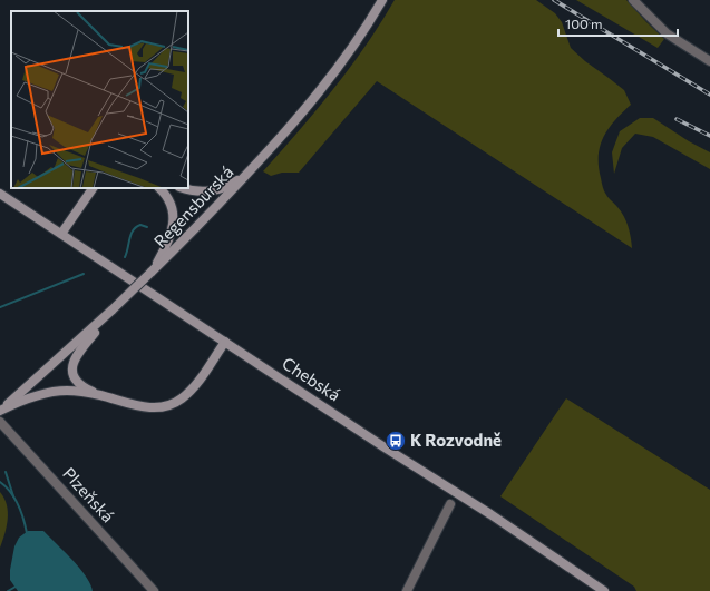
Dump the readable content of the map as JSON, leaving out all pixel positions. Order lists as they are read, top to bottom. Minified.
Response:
{"streets":{"main road":["Regensburská","Chebská"],"street":["Plzeňská"]},"places":{"bus stop":["K Rozvodně"]},"scale_bar":"100 m"}
